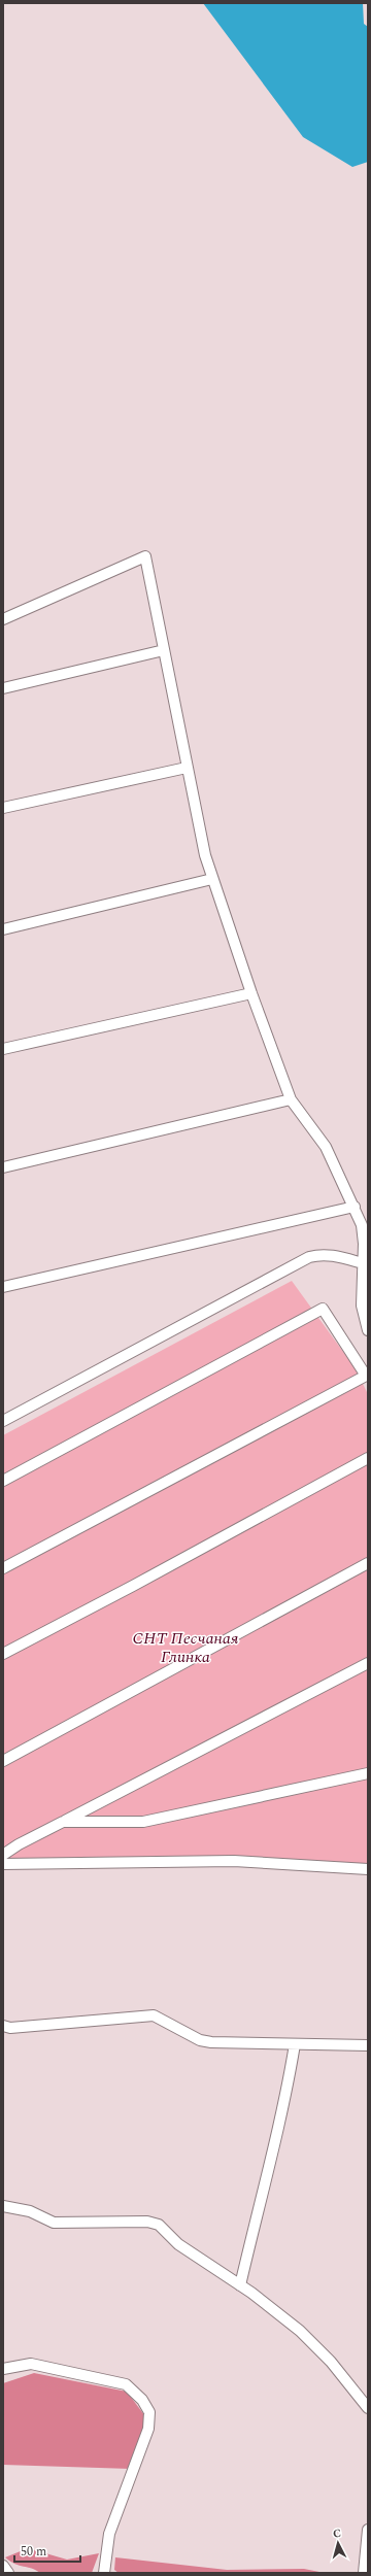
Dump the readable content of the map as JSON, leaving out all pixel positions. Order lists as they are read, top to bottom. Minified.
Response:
{"parks":["СНТ Песчаная Глинка"],"scale_bar":"50 m","north":"top"}
